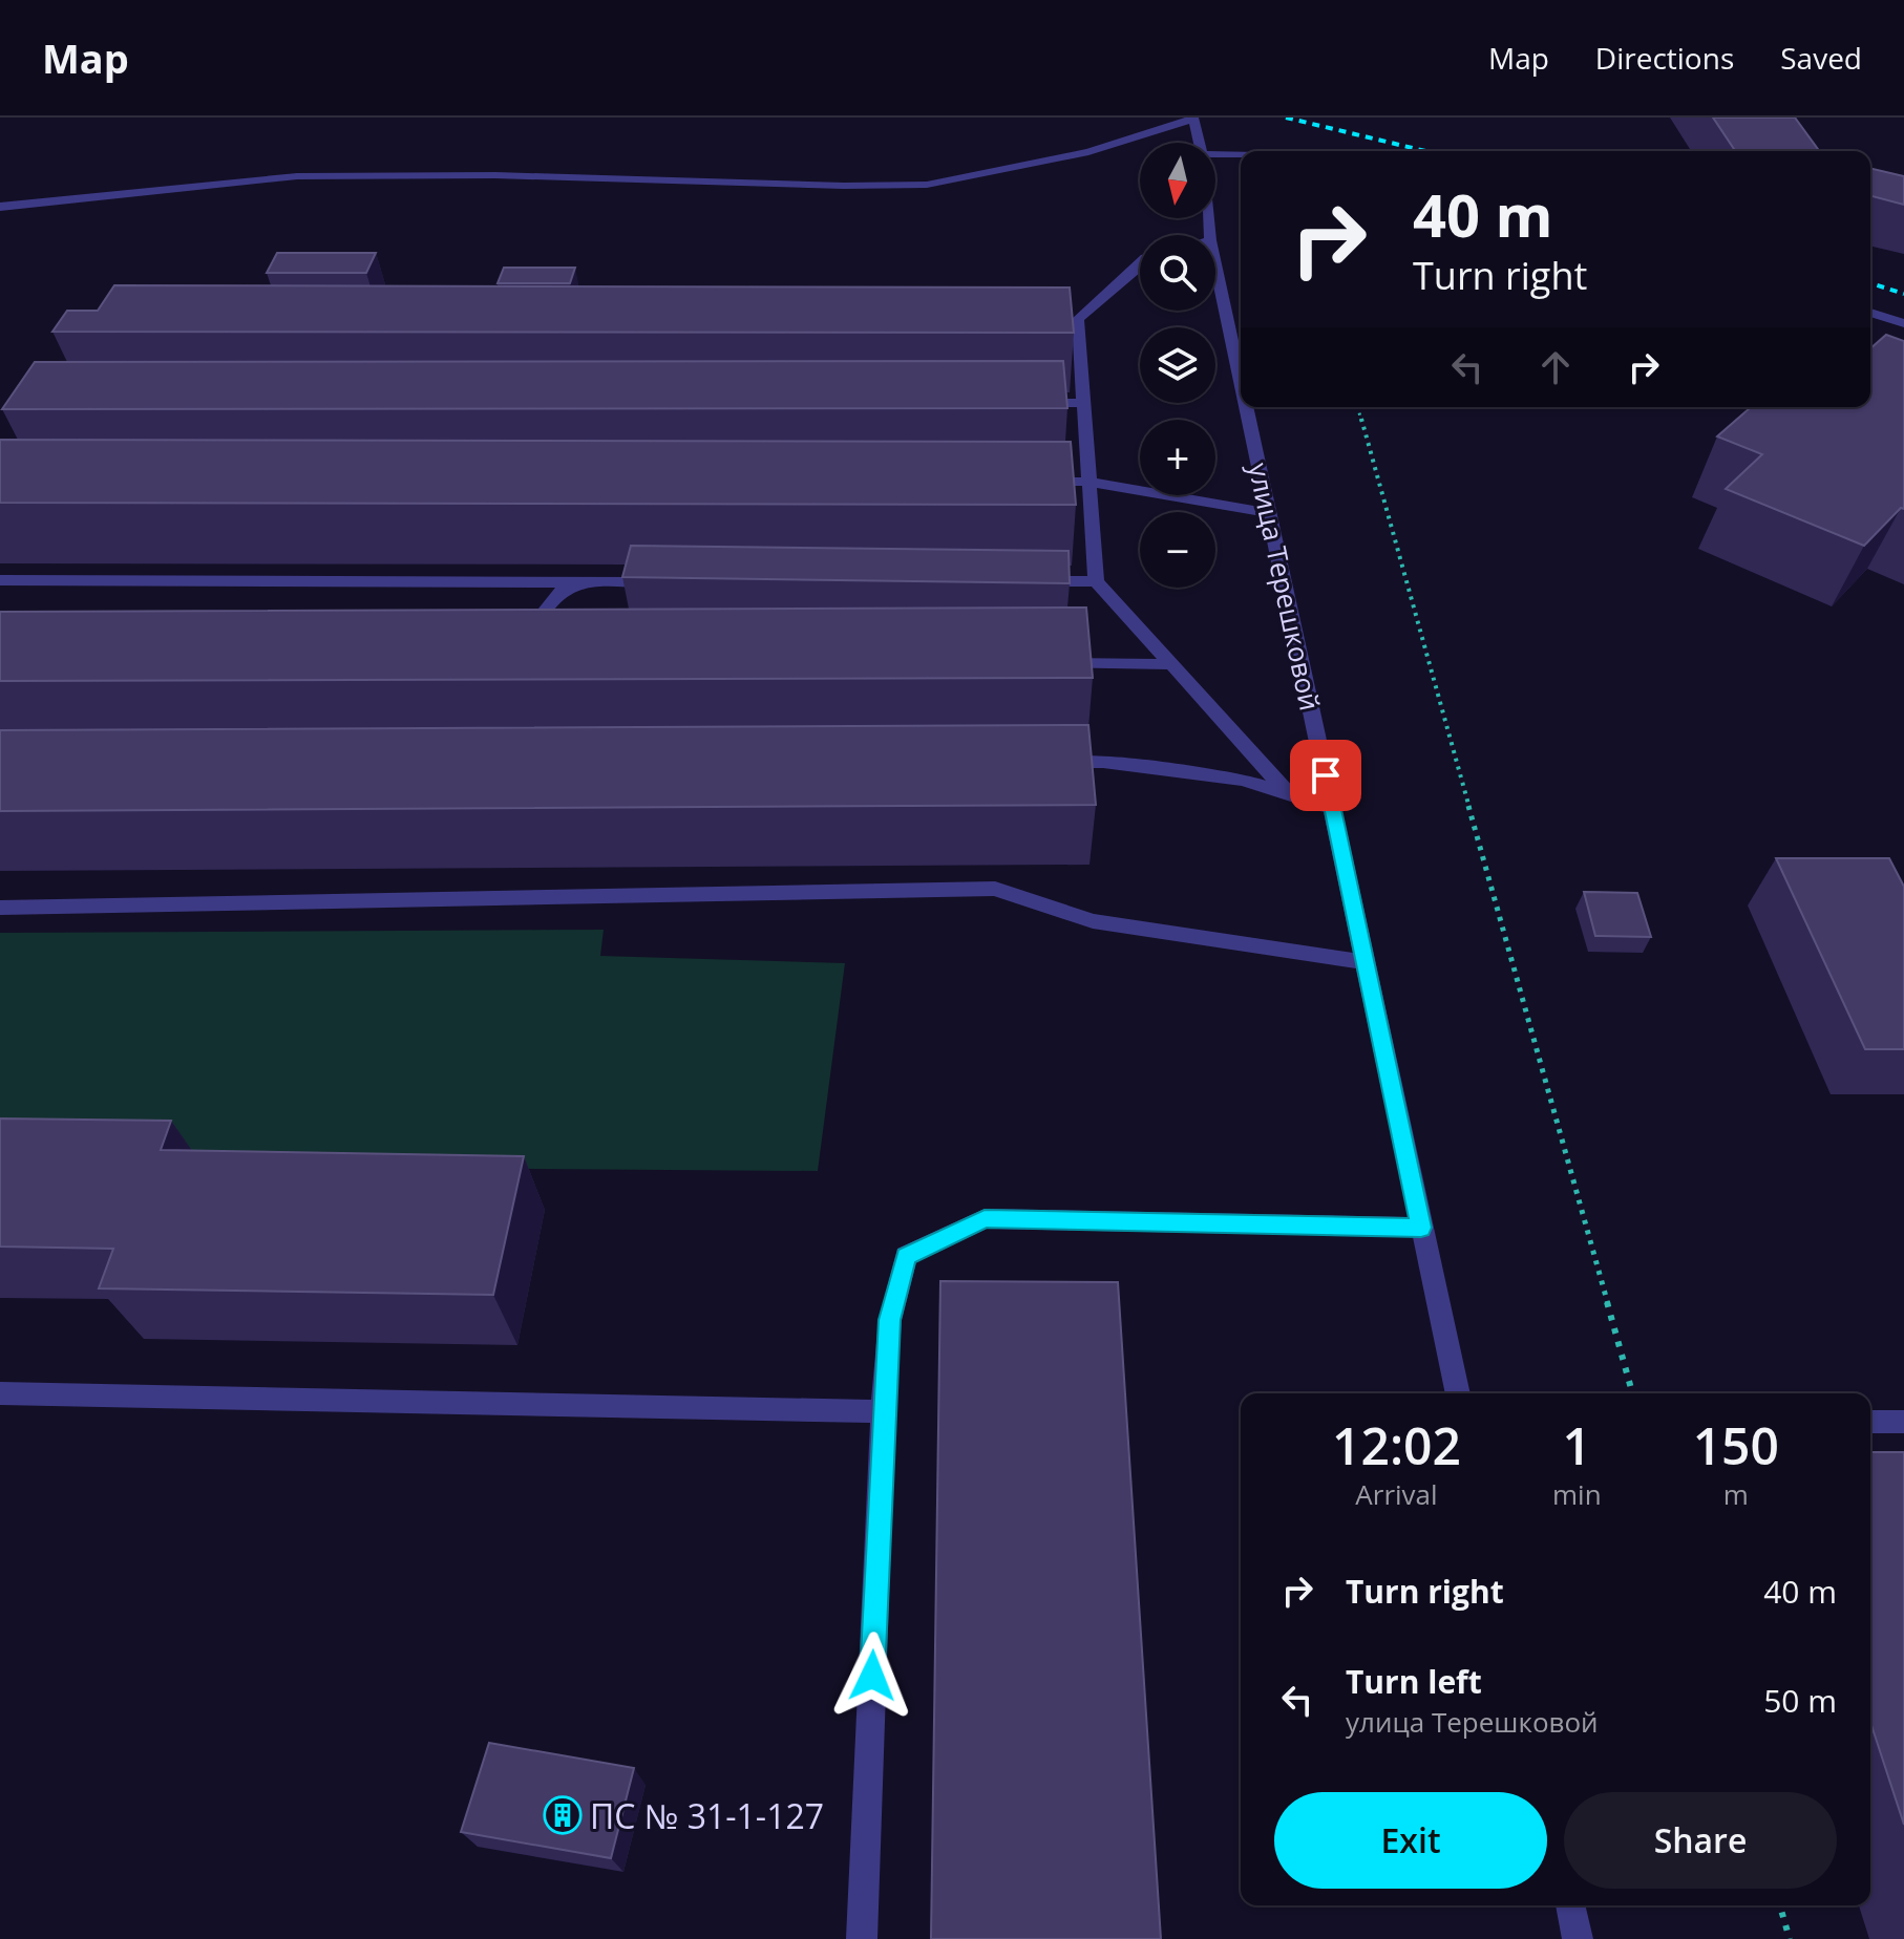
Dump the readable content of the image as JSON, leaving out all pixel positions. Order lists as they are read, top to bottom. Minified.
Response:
{"streets":{"street":["улица Терешковой"]},"places":{"building":["ПС № 31-1-127"]},"north":"bottom","page":{"header":"Map","nav":["Map","Directions","Saved"],"map_buttons":["+","−"],"turn":["40 m","Turn right"],"eta":["12:02","Arrival","1","min","150","m"],"list":[{"name":"Turn right","value":"40 m"},{"name":"Turn left","note":"улица Терешковой","value":"50 m"}],"buttons":["Exit","Share"]}}
